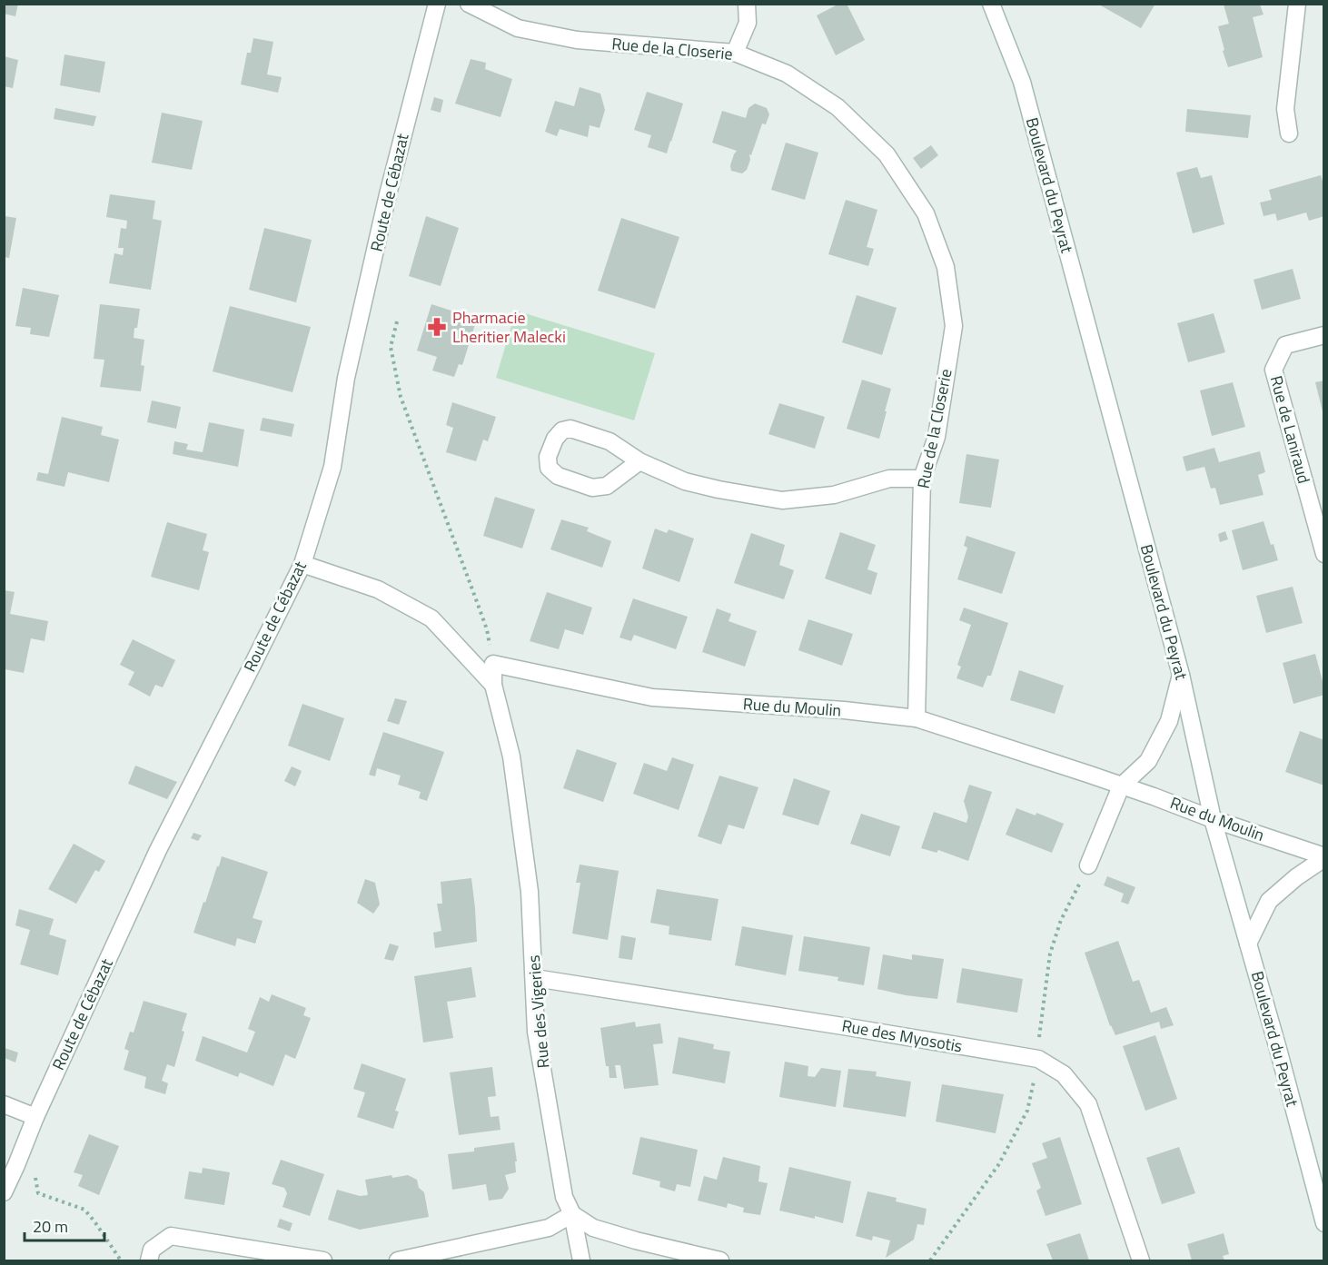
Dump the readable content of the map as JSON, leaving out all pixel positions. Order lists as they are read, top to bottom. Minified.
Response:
{"streets":{"street":["Rue de la Closerie","Boulevard du Peyrat","Route de Cébazat","Rue de Laniraud","Rue du Moulin","Rue des Vigeries","Rue des Myosotis"]},"crossings":[["Rue de la Closerie","Rue du Moulin"],["Boulevard du Peyrat","Rue du Moulin"],["Rue des Vigeries","Rue des Myosotis"]],"places":{"pharmacy":["Pharmacie Lheritier Malecki"]},"scale_bar":"20 m"}
